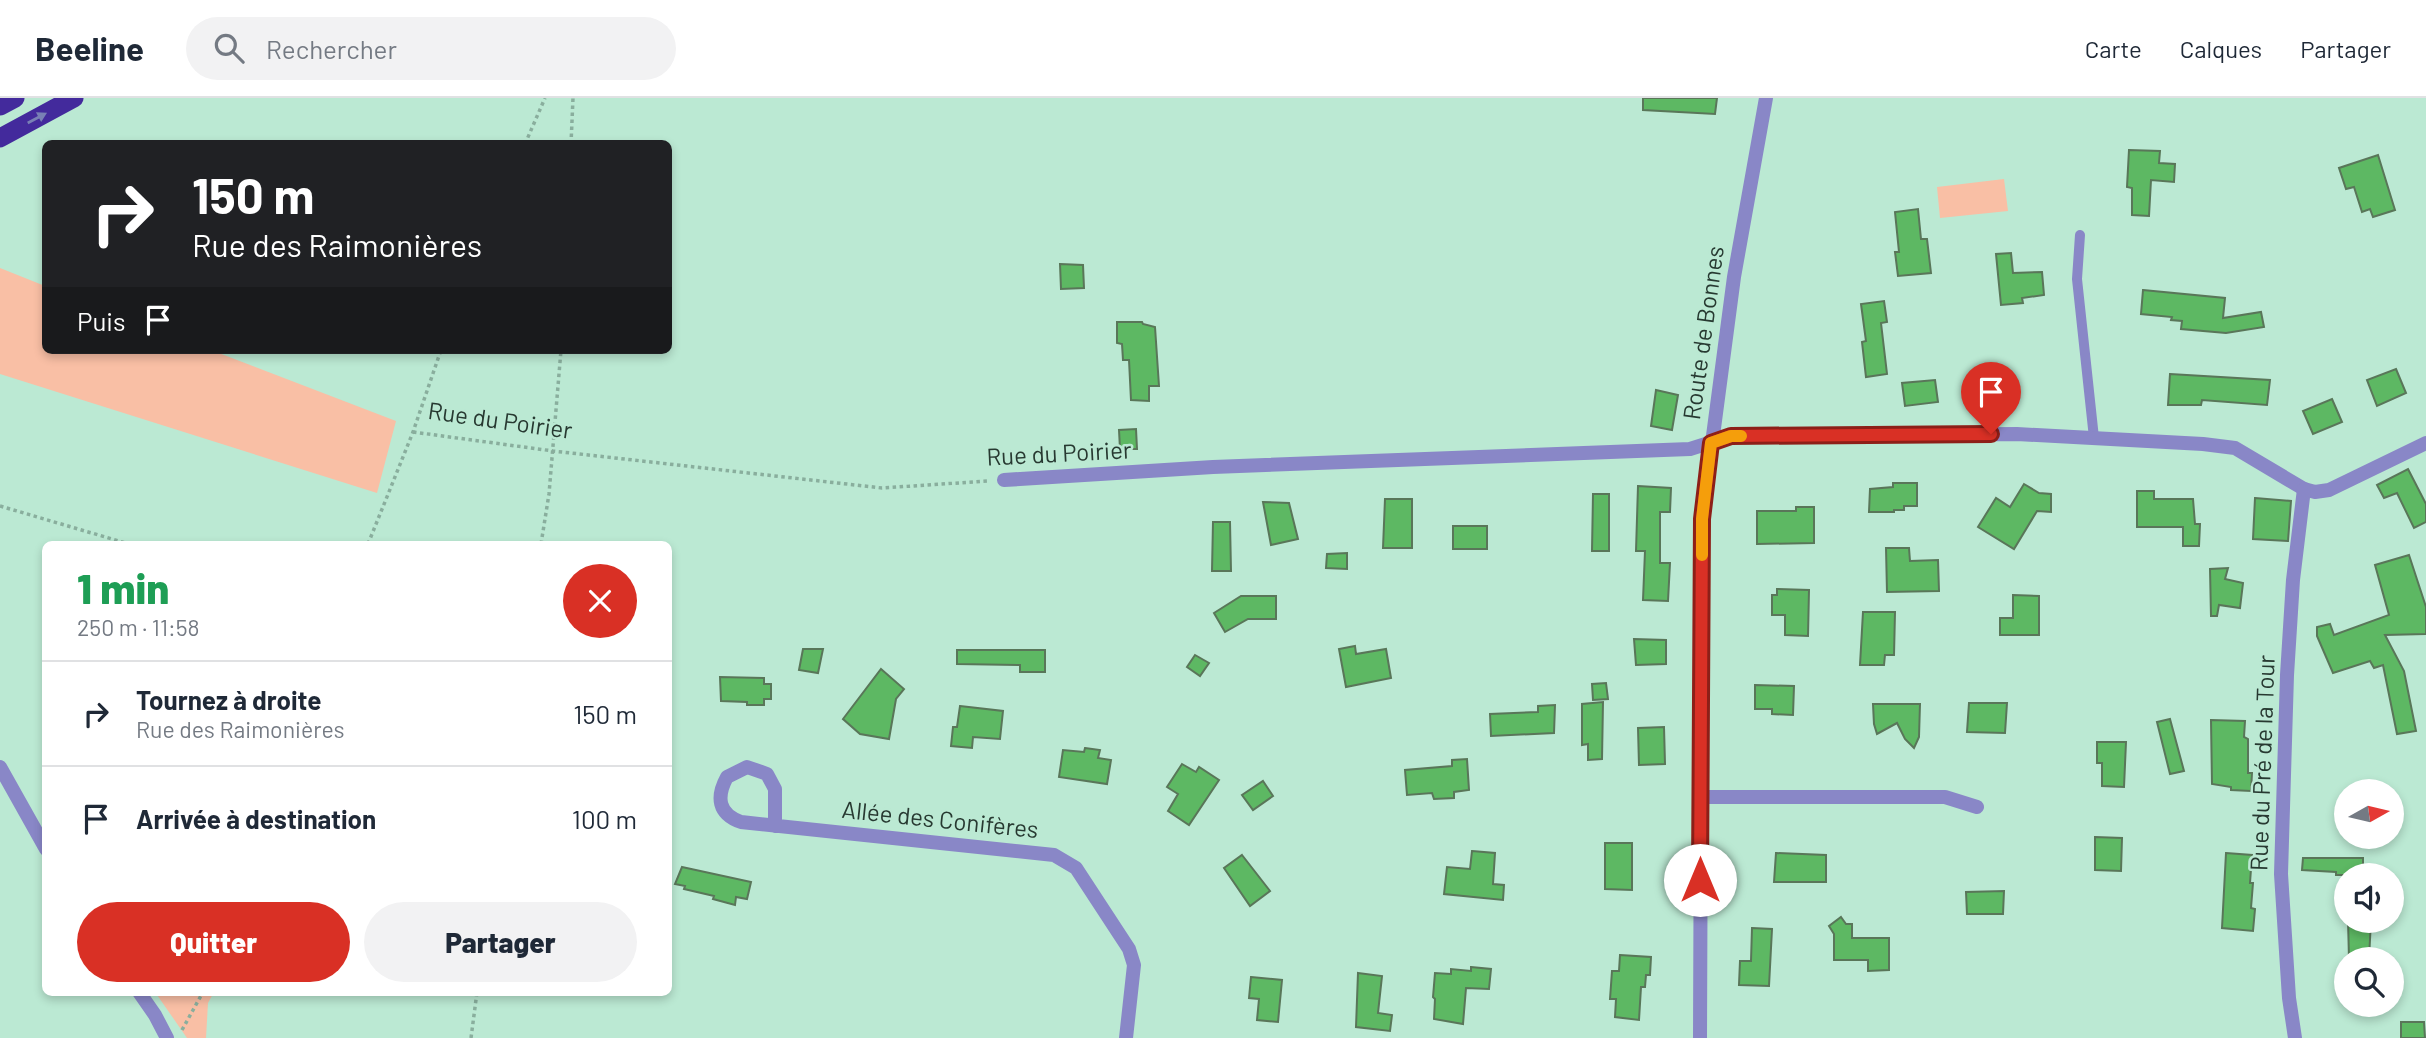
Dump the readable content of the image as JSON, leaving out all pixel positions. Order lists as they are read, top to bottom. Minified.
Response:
{"streets":{"street":["Route de Bonnes","Rue du Poirier","Rue du Pré de la Tour","Allée des Conifères"]},"crossings":[["Route de Bonnes","Rue du Poirier"],["Rue du Poirier","Rue du Pré de la Tour"]],"north":"right","page":{"header":"Beeline","search":"Rechercher","nav":["Carte","Calques","Partager"],"turn":["150 m","Rue des Raimonières"],"then":"Puis","heading":["1 min","250 m · 11:58"],"list":[{"name":"Tournez à droite","note":"Rue des Raimonières","value":"150 m"},{"name":"Arrivée à destination","value":"100 m"}],"buttons":["Quitter","Partager"]}}
